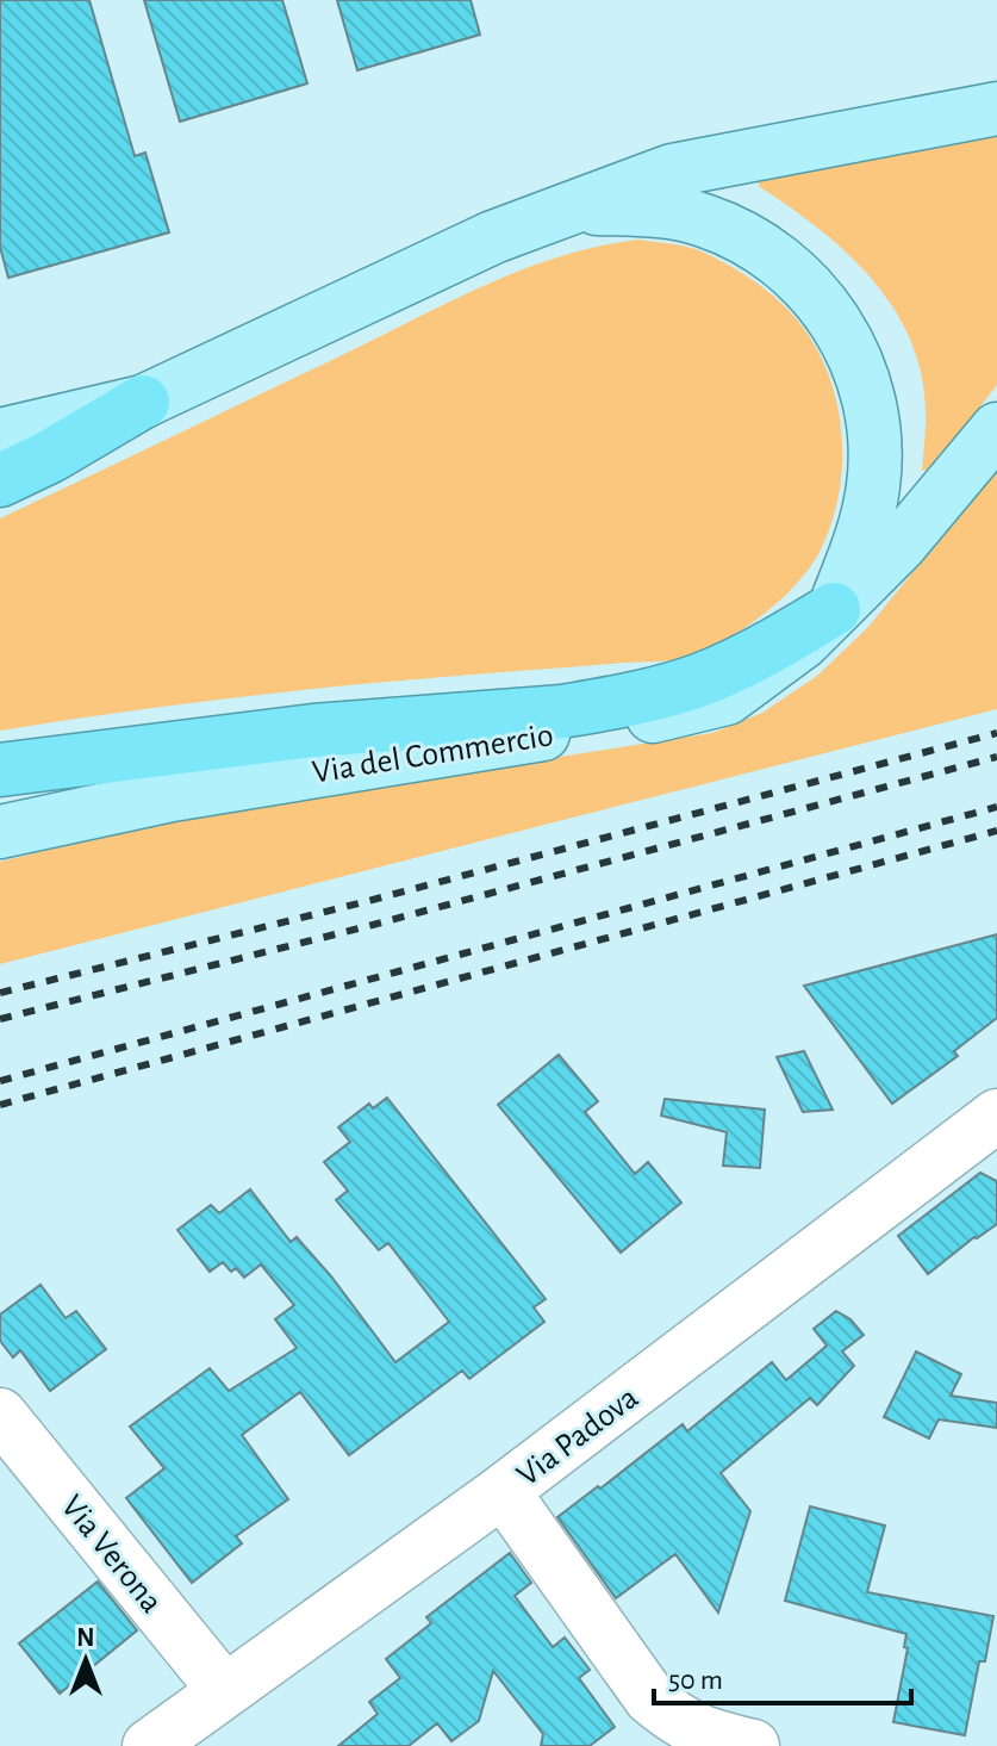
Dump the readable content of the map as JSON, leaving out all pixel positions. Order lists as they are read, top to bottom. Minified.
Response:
{"streets":{"highway":["Via del Commercio"],"street":["Via Padova","Via Verona"]},"crossings":[["Via Padova","Via Verona"]],"scale_bar":"50 m","north":"top"}
